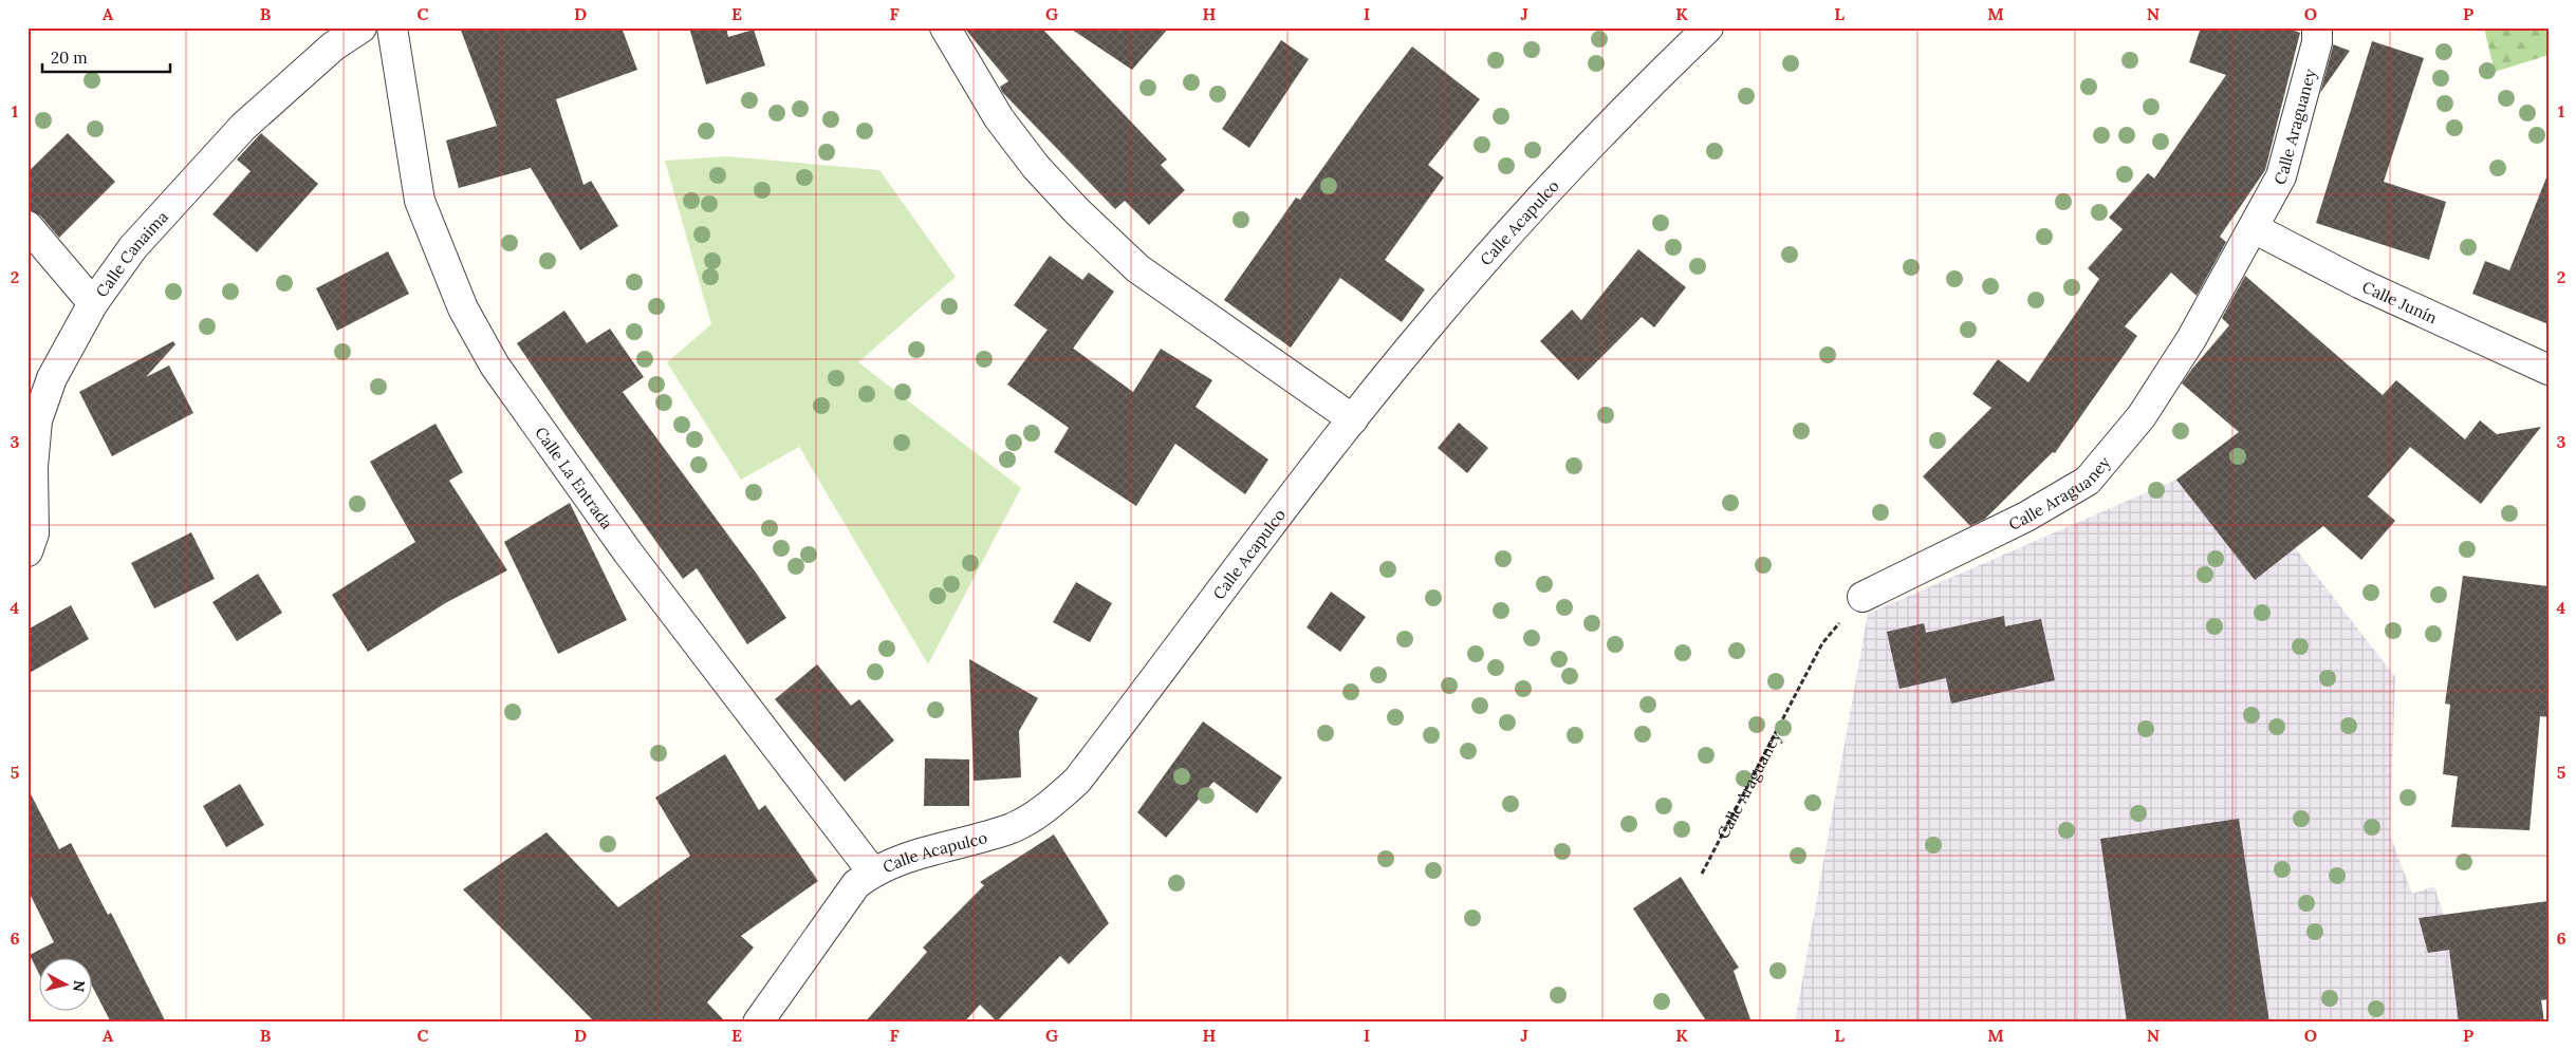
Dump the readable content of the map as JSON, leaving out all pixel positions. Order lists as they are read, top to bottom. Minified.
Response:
{"streets":{"street":["Calle Araguaney","Calle Acapulco","Calle Canaima","Calle Junín","Calle La Entrada"]},"crossings":[["Calle Araguaney","Calle Junín"],["Calle Acapulco","Calle La Entrada"]],"scale_bar":"20 m","north":"right","grid":{"columns":["A","B","C","D","E","F","G","H","I","J","K","L","M","N","O","P"],"rows":["1","2","3","4","5","6"]}}
